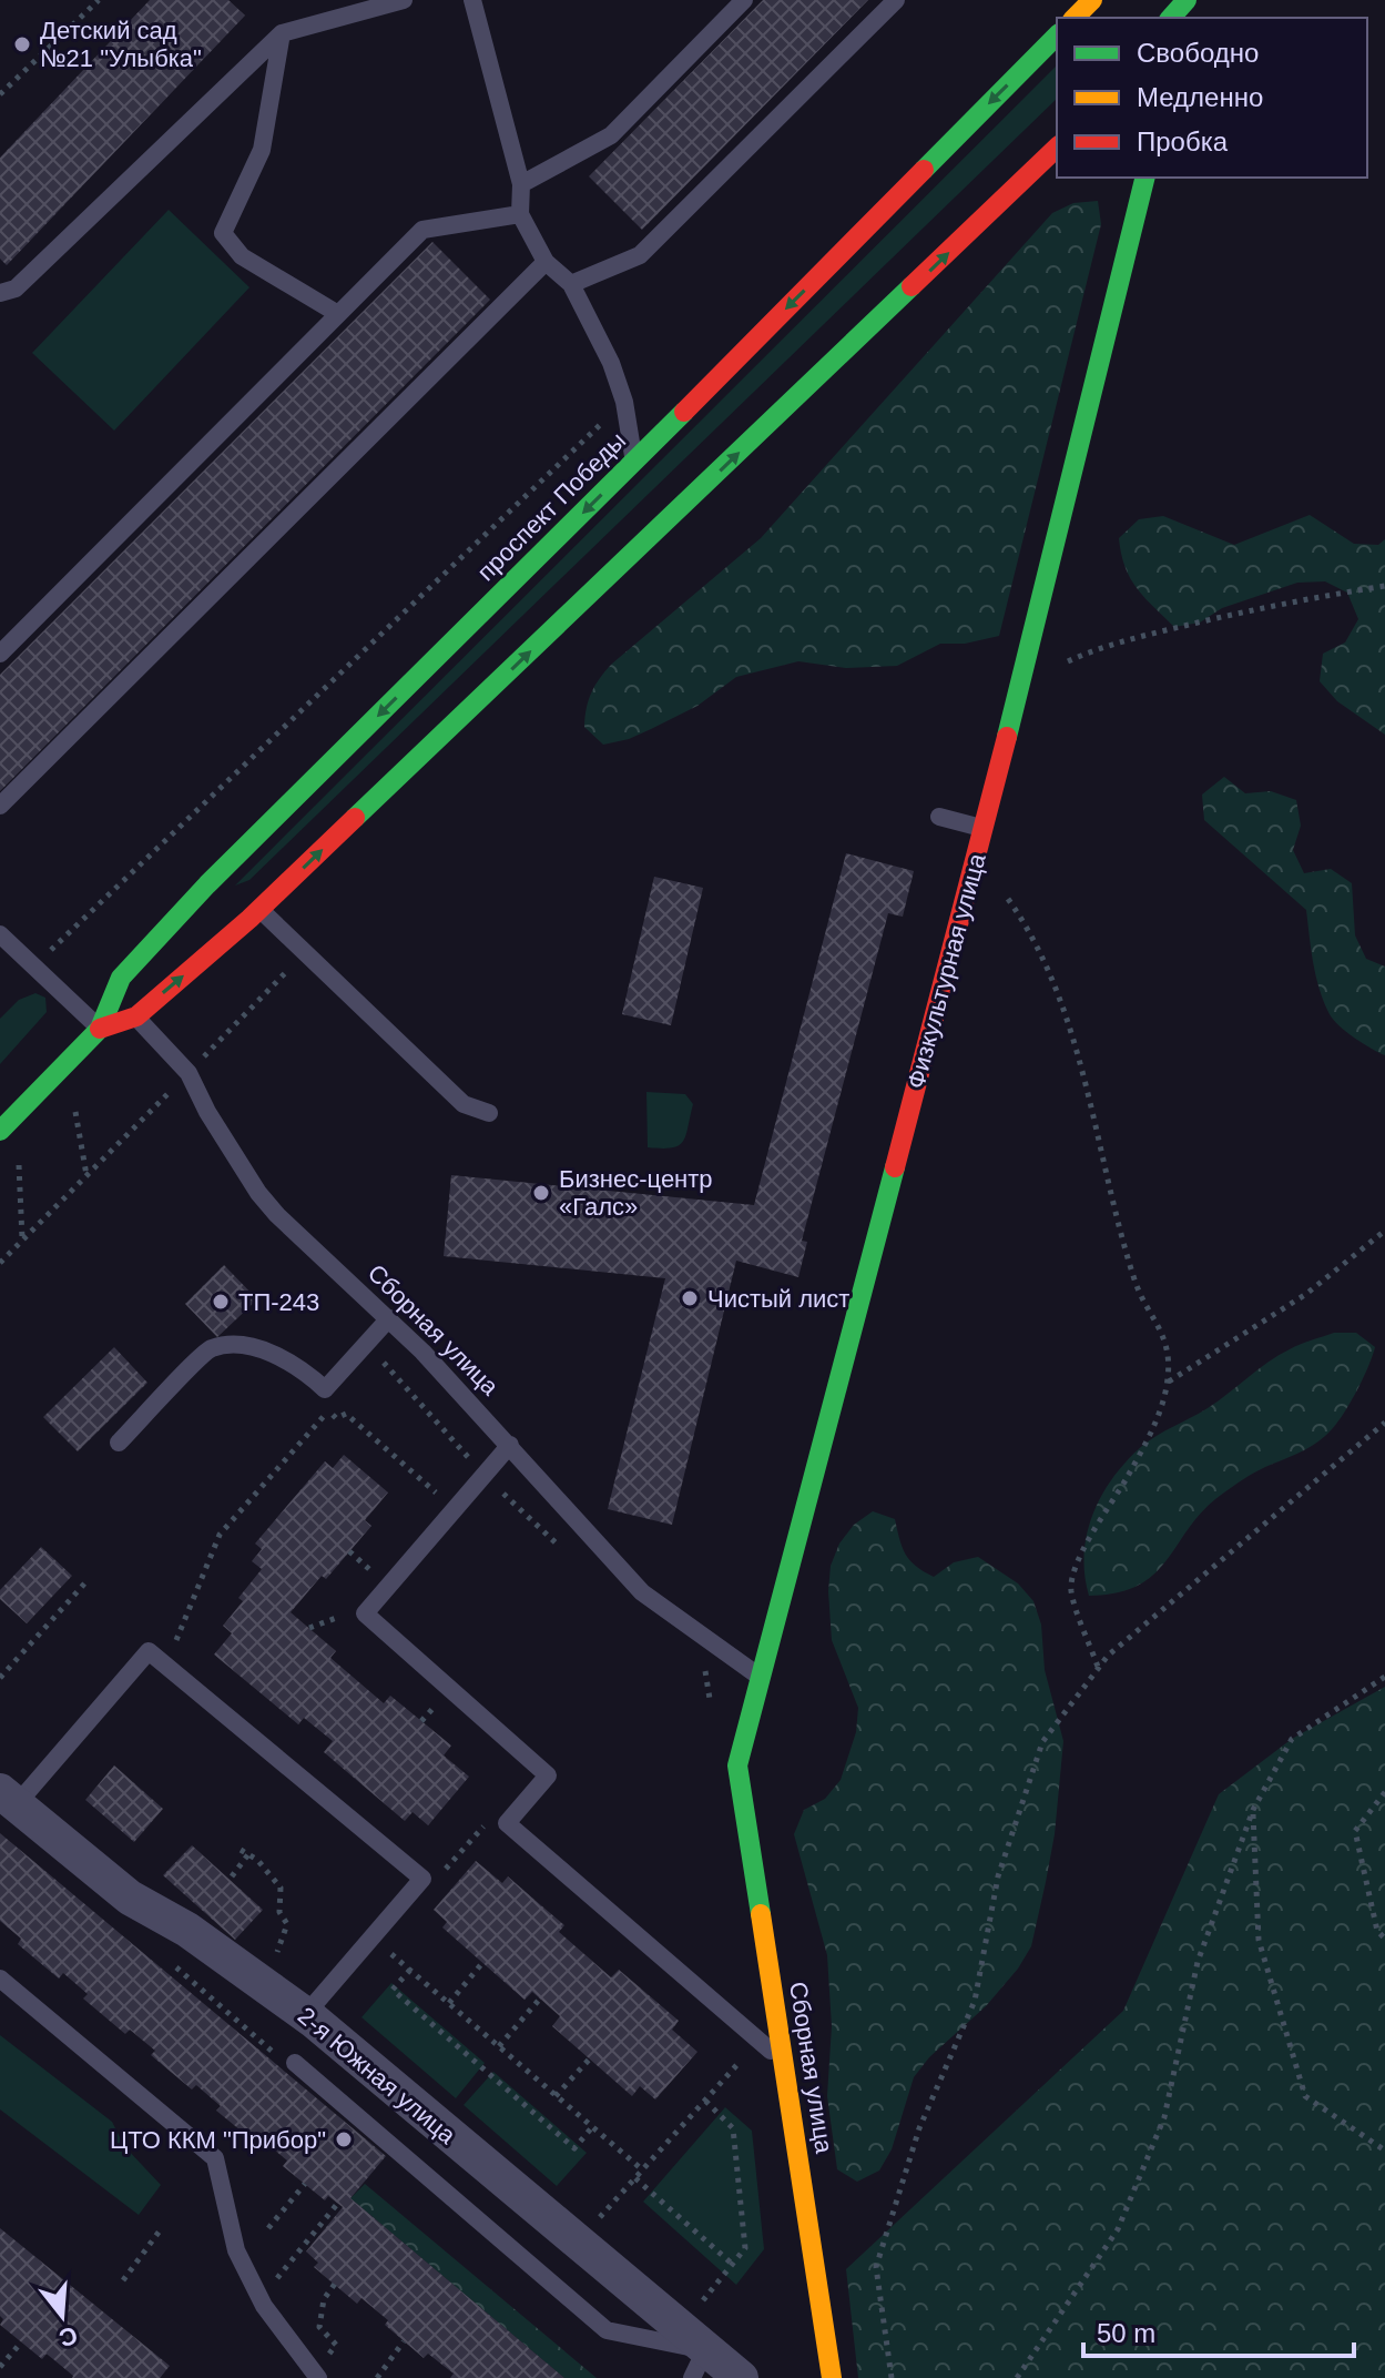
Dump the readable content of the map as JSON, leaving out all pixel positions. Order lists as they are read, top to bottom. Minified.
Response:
{"streets":{"street":["проспект Победы","Физкультурная улица","Сборная улица","2-я Южная улица"]},"crossings":[["проспект Победы","Сборная улица"],["Физкультурная улица","Сборная улица"]],"places":["Детский сад №21 \"Улыбка\"","Бизнес-центр «Галс»","Чистый лист","ТП-243","ЦТО ККМ \"Прибор\""],"legend":["Свободно","Медленно","Пробка"],"scale_bar":"50 m","north":"bottom"}
